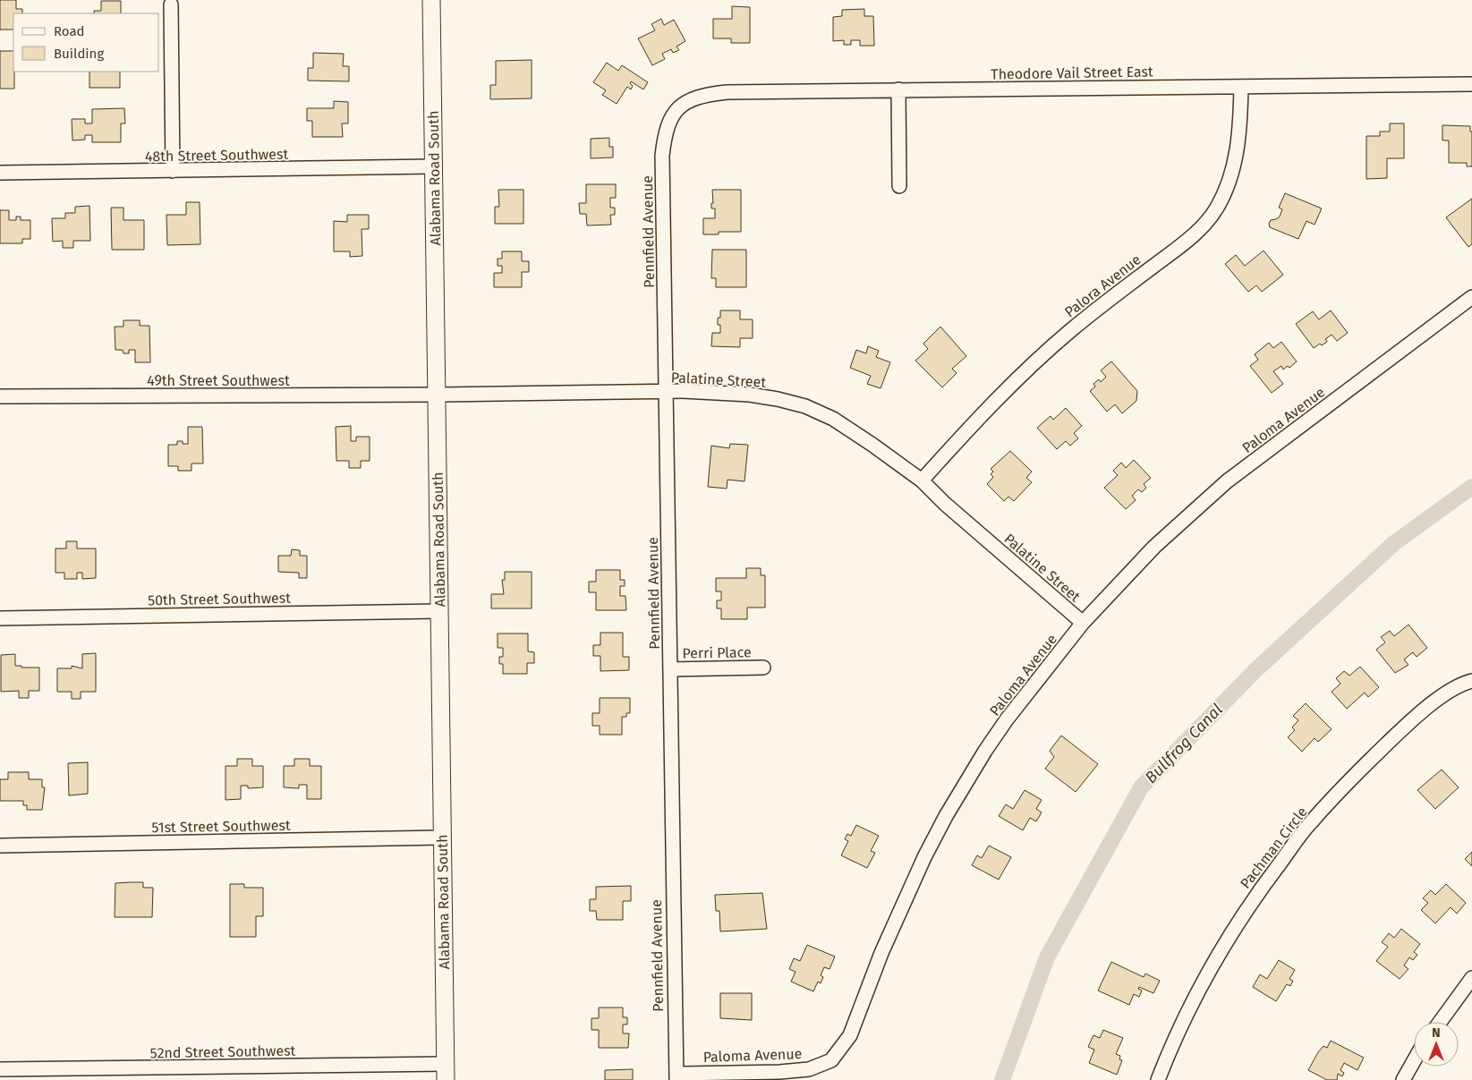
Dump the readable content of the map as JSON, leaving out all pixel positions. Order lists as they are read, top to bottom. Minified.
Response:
{"streets":{"street":["Theodore Vail Street East","48th Street Southwest","Alabama Road South","Pennfield Avenue","Palora Avenue","Palatine Street","49th Street Southwest","Paloma Avenue","50th Street Southwest","Perri Place","51st Street Southwest","Pachman Circle","52nd Street Southwest"]},"crossings":[["Theodore Vail Street East","Pennfield Avenue"],["Theodore Vail Street East","Palora Avenue"],["48th Street Southwest","Alabama Road South"],["Alabama Road South","Palatine Street"],["Alabama Road South","49th Street Southwest"],["Alabama Road South","50th Street Southwest"],["Alabama Road South","51st Street Southwest"],["Alabama Road South","52nd Street Southwest"],["Pennfield Avenue","Palatine Street"],["Pennfield Avenue","Paloma Avenue"],["Pennfield Avenue","Perri Place"],["Palora Avenue","Palatine Street"],["Palatine Street","49th Street Southwest"],["Palatine Street","Paloma Avenue"]],"water":["Bullfrog Canal"],"legend":["Road","Building"],"north":"top"}
